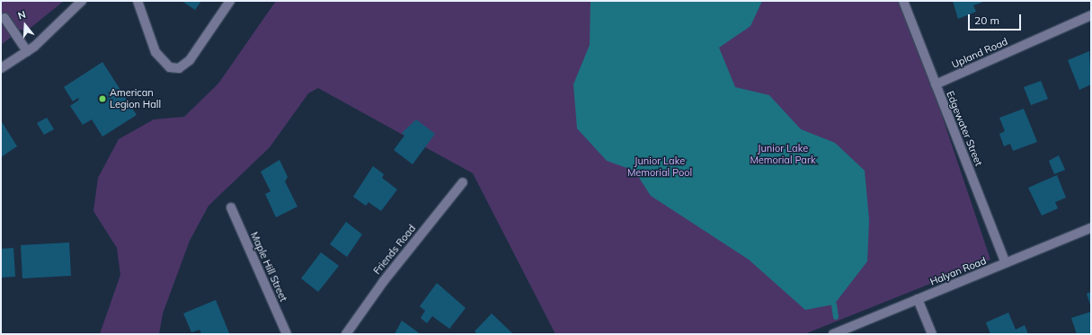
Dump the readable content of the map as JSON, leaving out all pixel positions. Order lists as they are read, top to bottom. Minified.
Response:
{"streets":{"street":["Upland Road","Edgewater Street","Friends Road","Maple Hill Street","Halyan Road"]},"crossings":[["Upland Road","Edgewater Street"],["Edgewater Street","Halyan Road"]],"parks":["Junior Lake Memorial Park","Junior Lake Memorial Pool"],"places":["American Legion Hall"],"scale_bar":"20 m","north":"top"}
